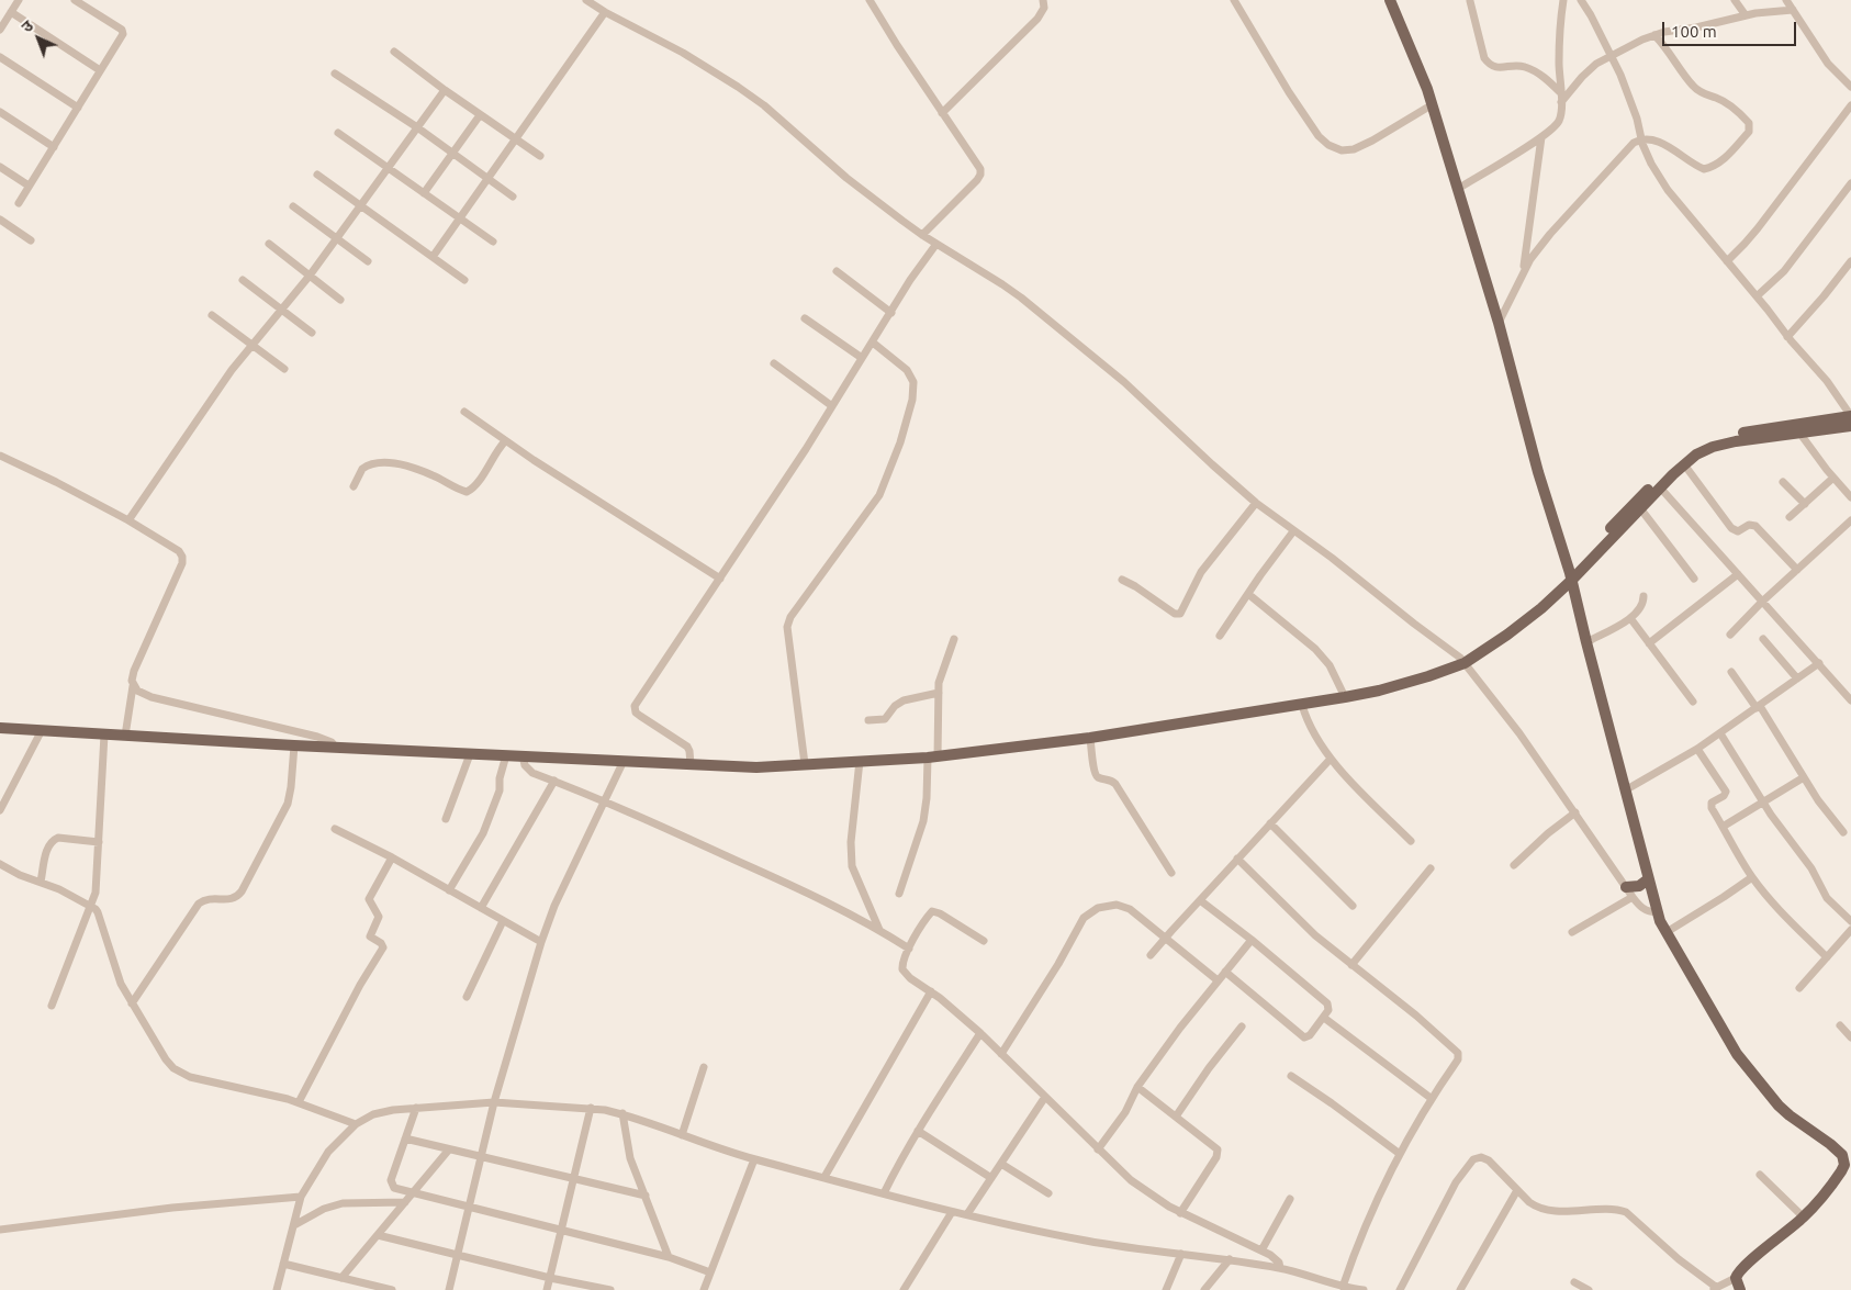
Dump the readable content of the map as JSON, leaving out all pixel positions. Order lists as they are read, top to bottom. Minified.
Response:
{"scale_bar":"100 m","north":"top left"}
